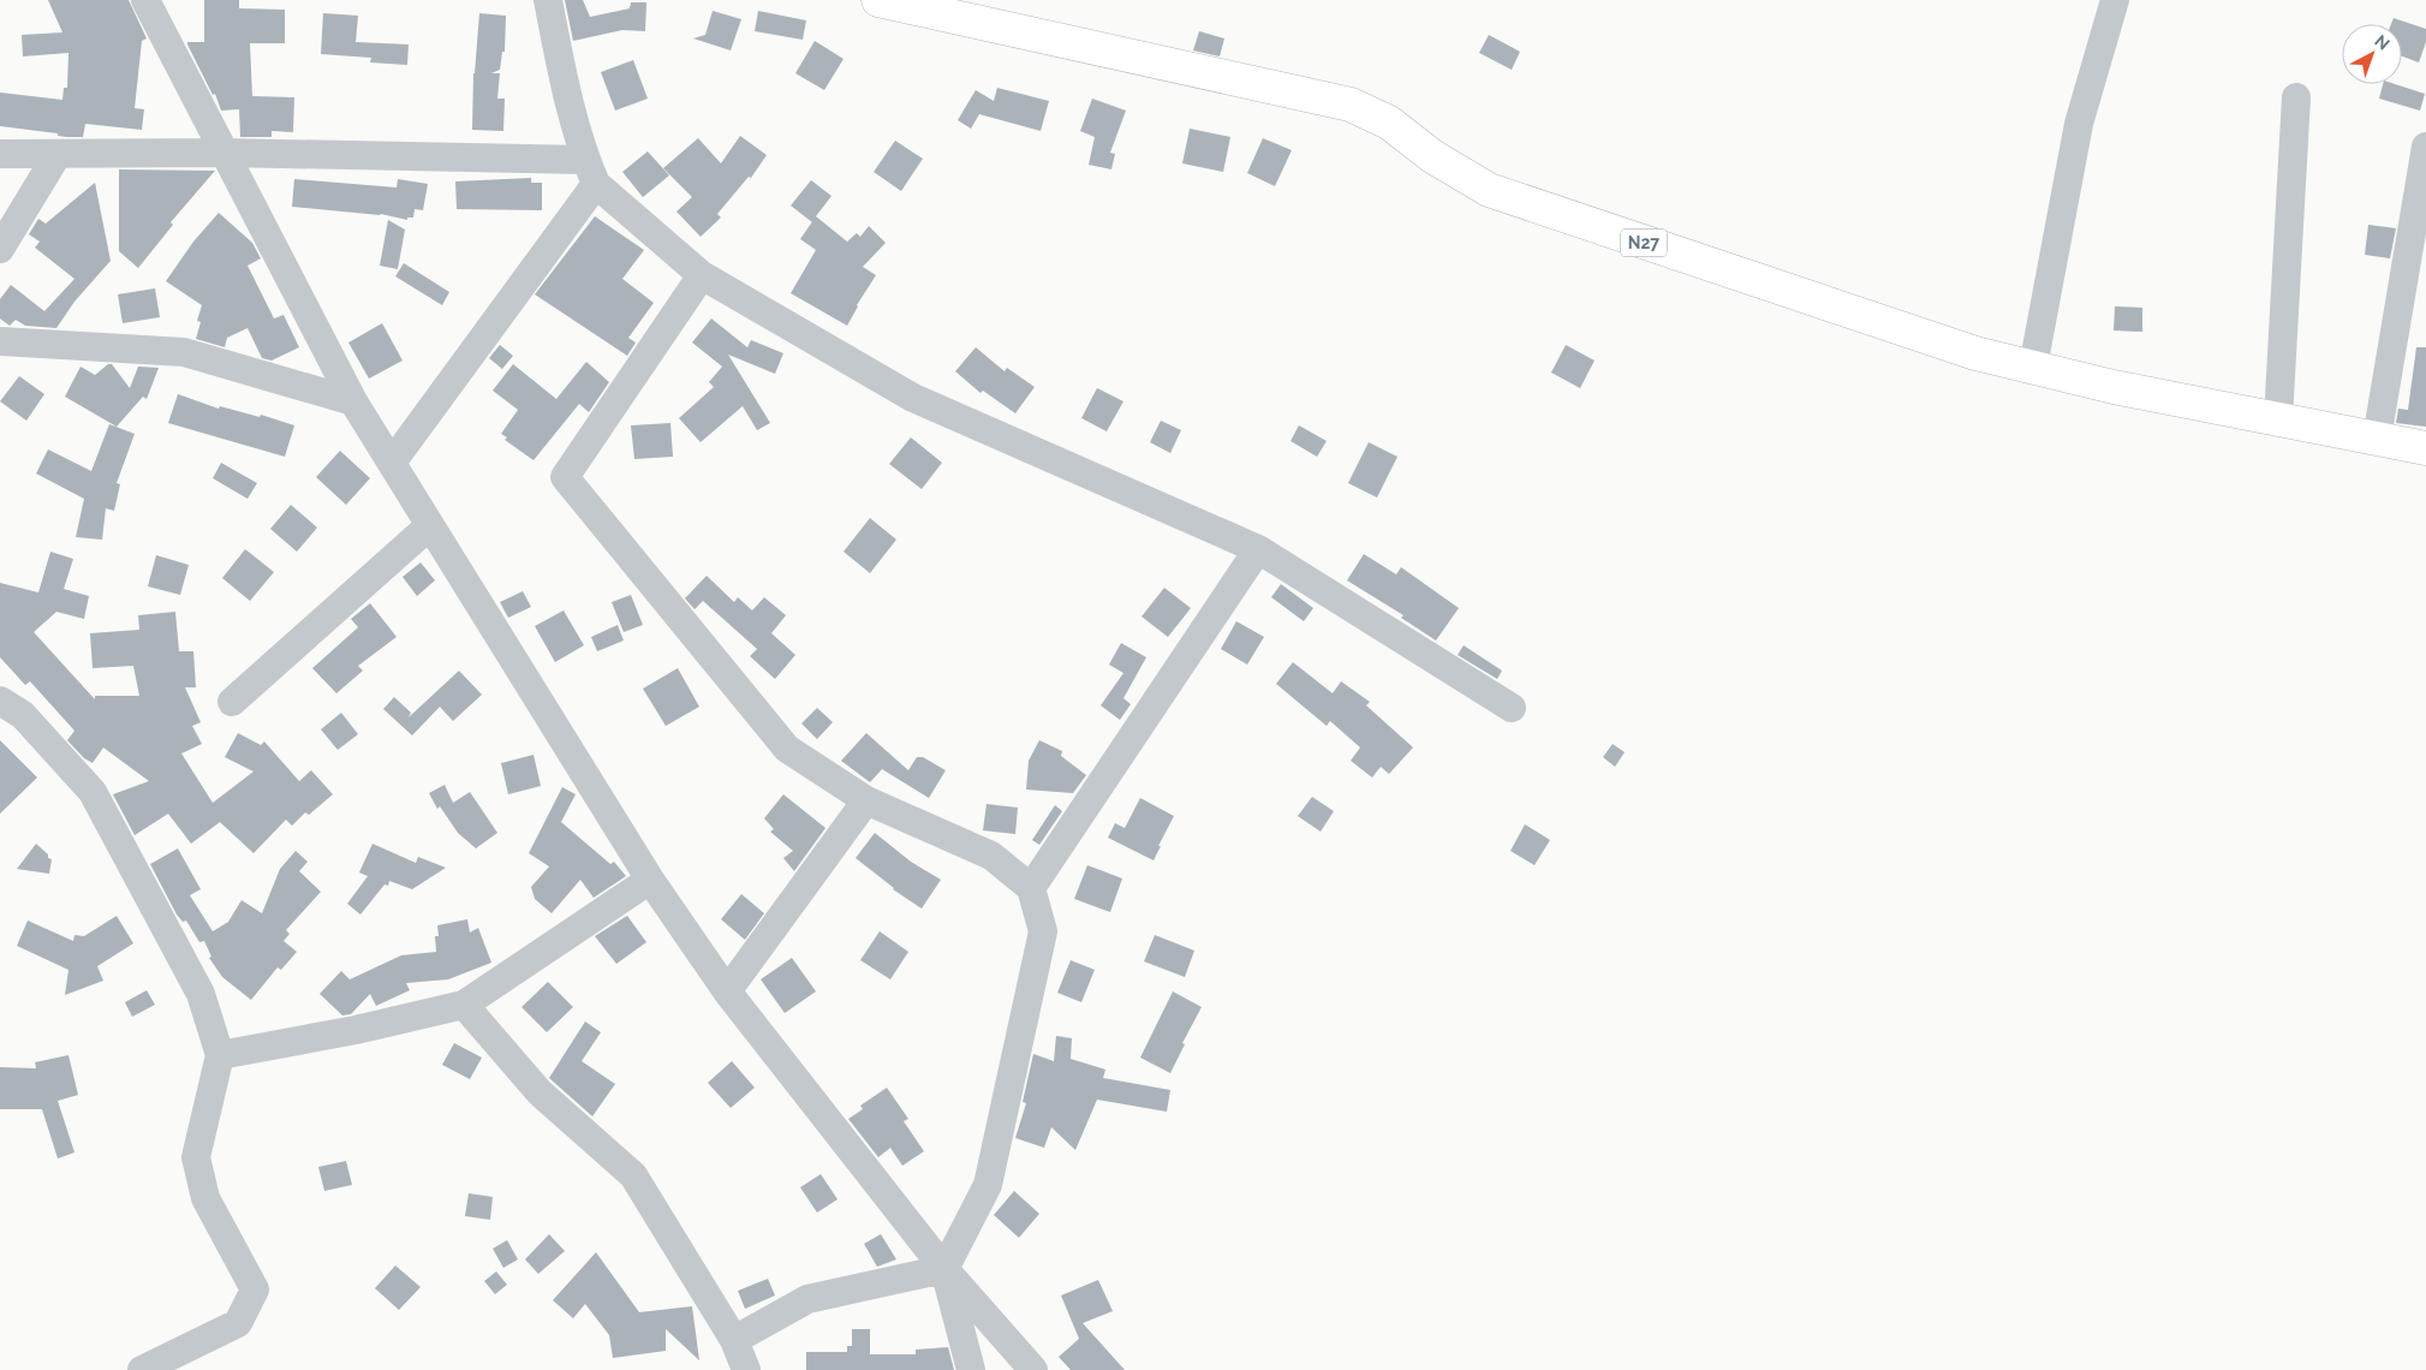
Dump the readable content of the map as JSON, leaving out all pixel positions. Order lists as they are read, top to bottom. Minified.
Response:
{"streets":{"main road":["N27"]},"north":"top right"}
